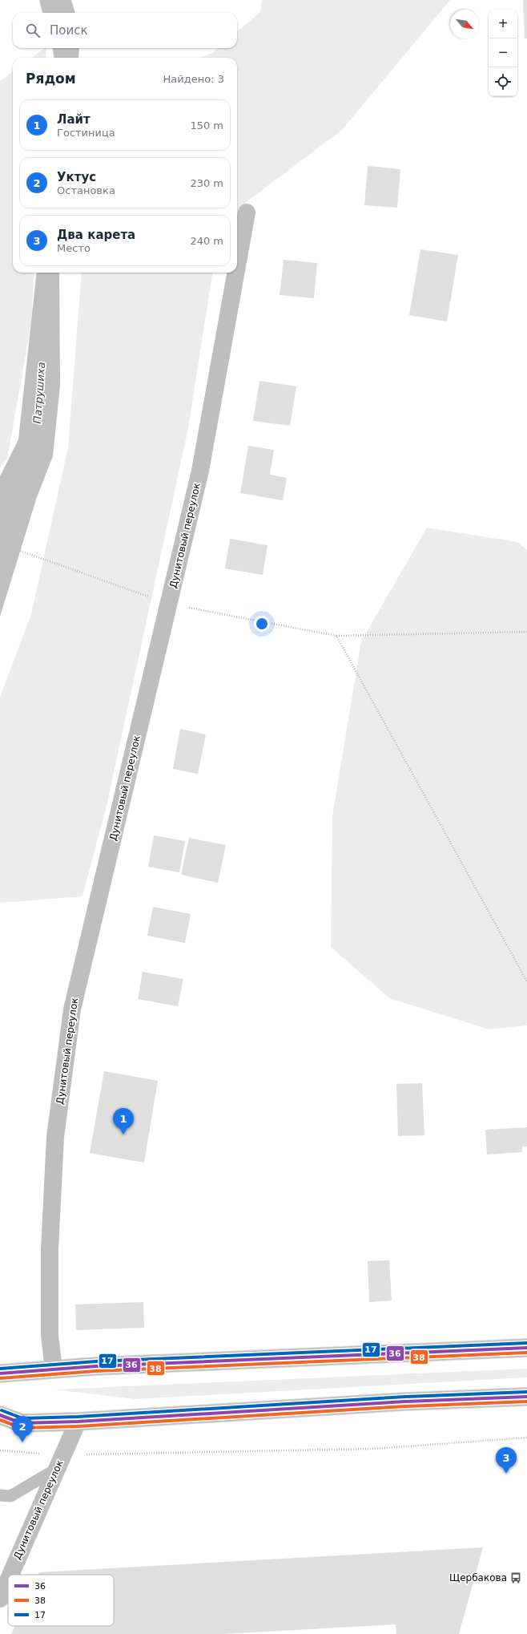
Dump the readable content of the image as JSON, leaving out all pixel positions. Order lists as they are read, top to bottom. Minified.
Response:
{"streets":{"street":["Дунитовый переулок"]},"water":["Патрушиха"],"places":{"bus stop":["Щербакова"]},"lines":["transit line 17","transit line 36","transit line 38"],"legend":["36","38","17"],"north":"bottom right","page":{"map_buttons":["+","−"],"search":"Поиск","heading":["Рядом","Найдено: 3"],"list":[{"mark":"1","name":"Лайт","note":"Гостиница","value":"150 m"},{"mark":"2","name":"Уктус","note":"Остановка","value":"230 m"},{"mark":"3","name":"Два карета","note":"Место","value":"240 m"}],"pins":["1","2","3"]}}
